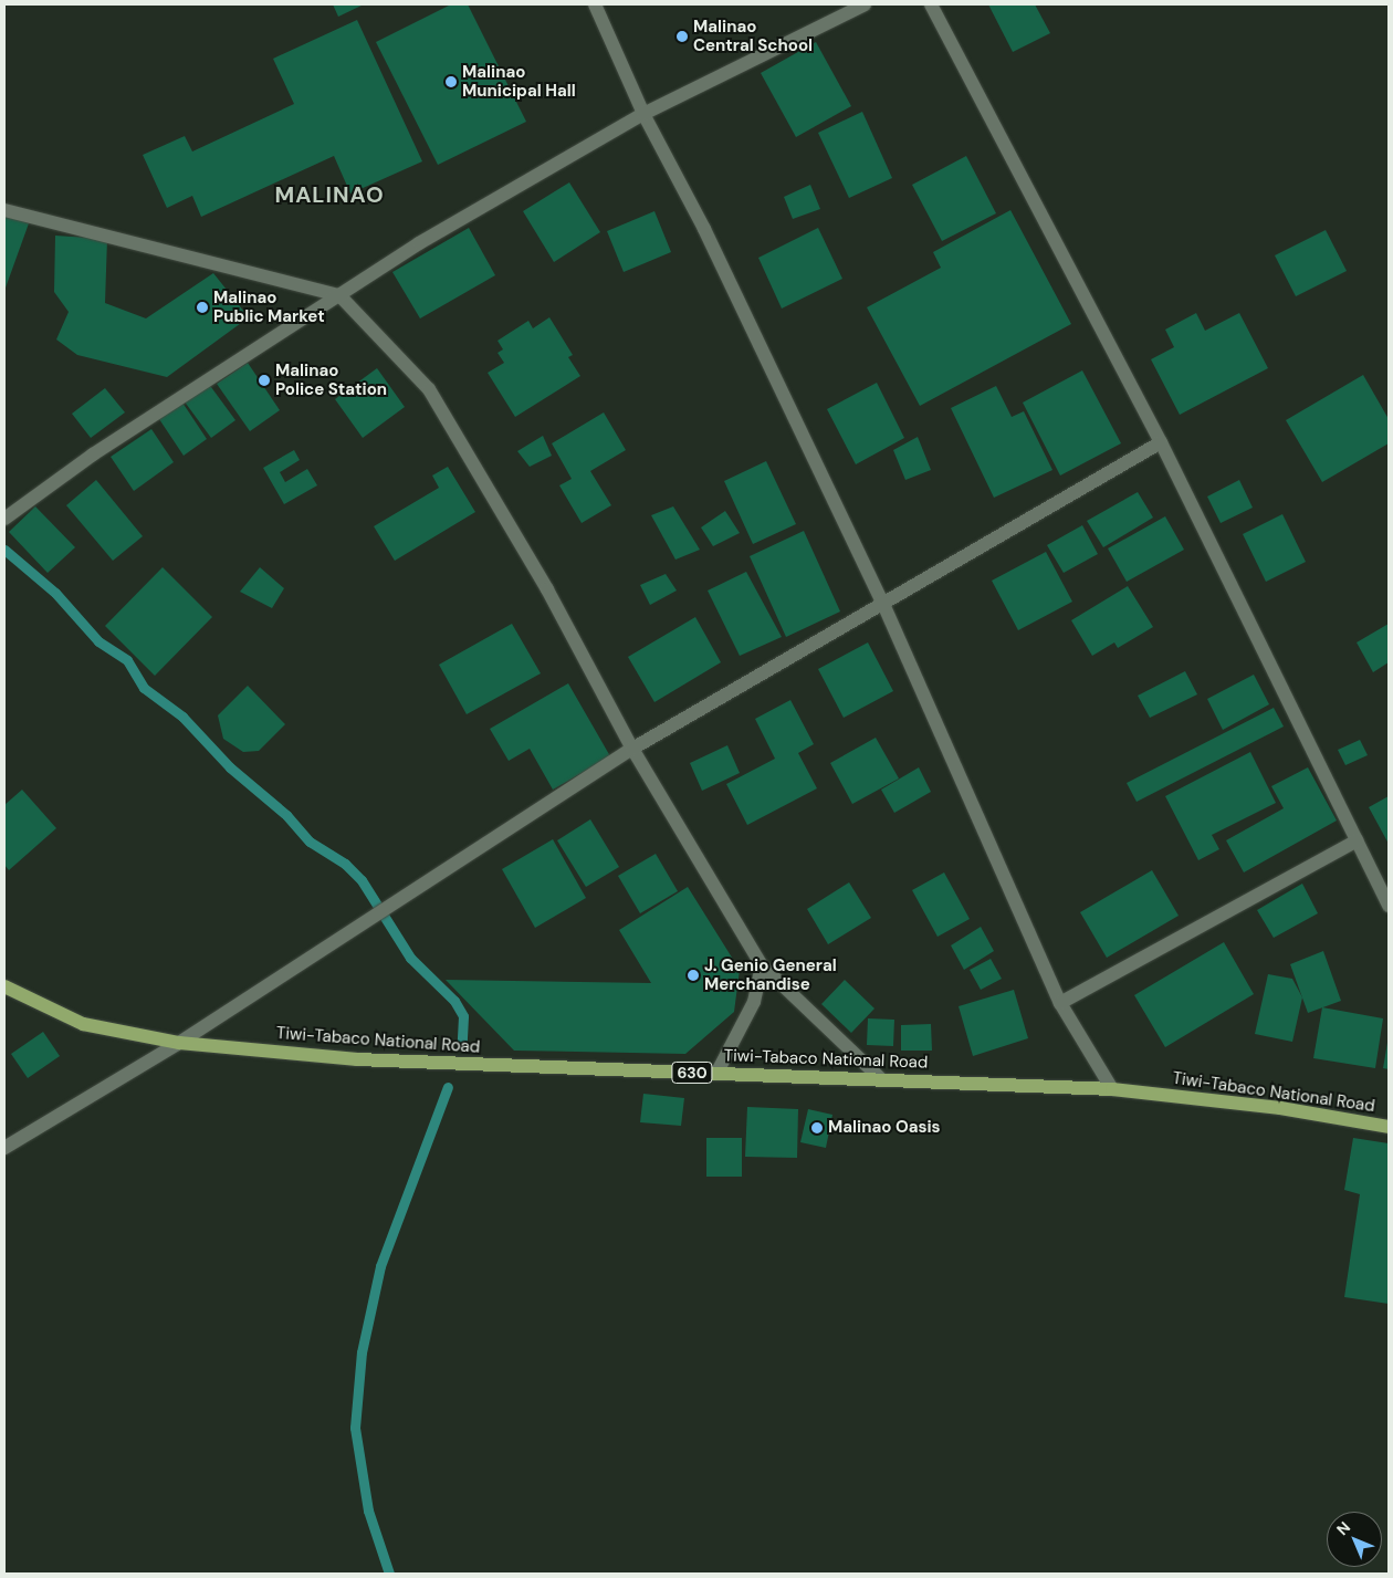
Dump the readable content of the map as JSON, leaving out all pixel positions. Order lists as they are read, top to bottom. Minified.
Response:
{"streets":{"main road":["Tiwi-Tabaco National Road","630"]},"districts":["MALINAO"],"places":["Malinao Central School","Malinao Municipal Hall","Malinao Public Market","Malinao Police Station","J. Genio General Merchandise","Malinao Oasis"],"north":"top left"}
